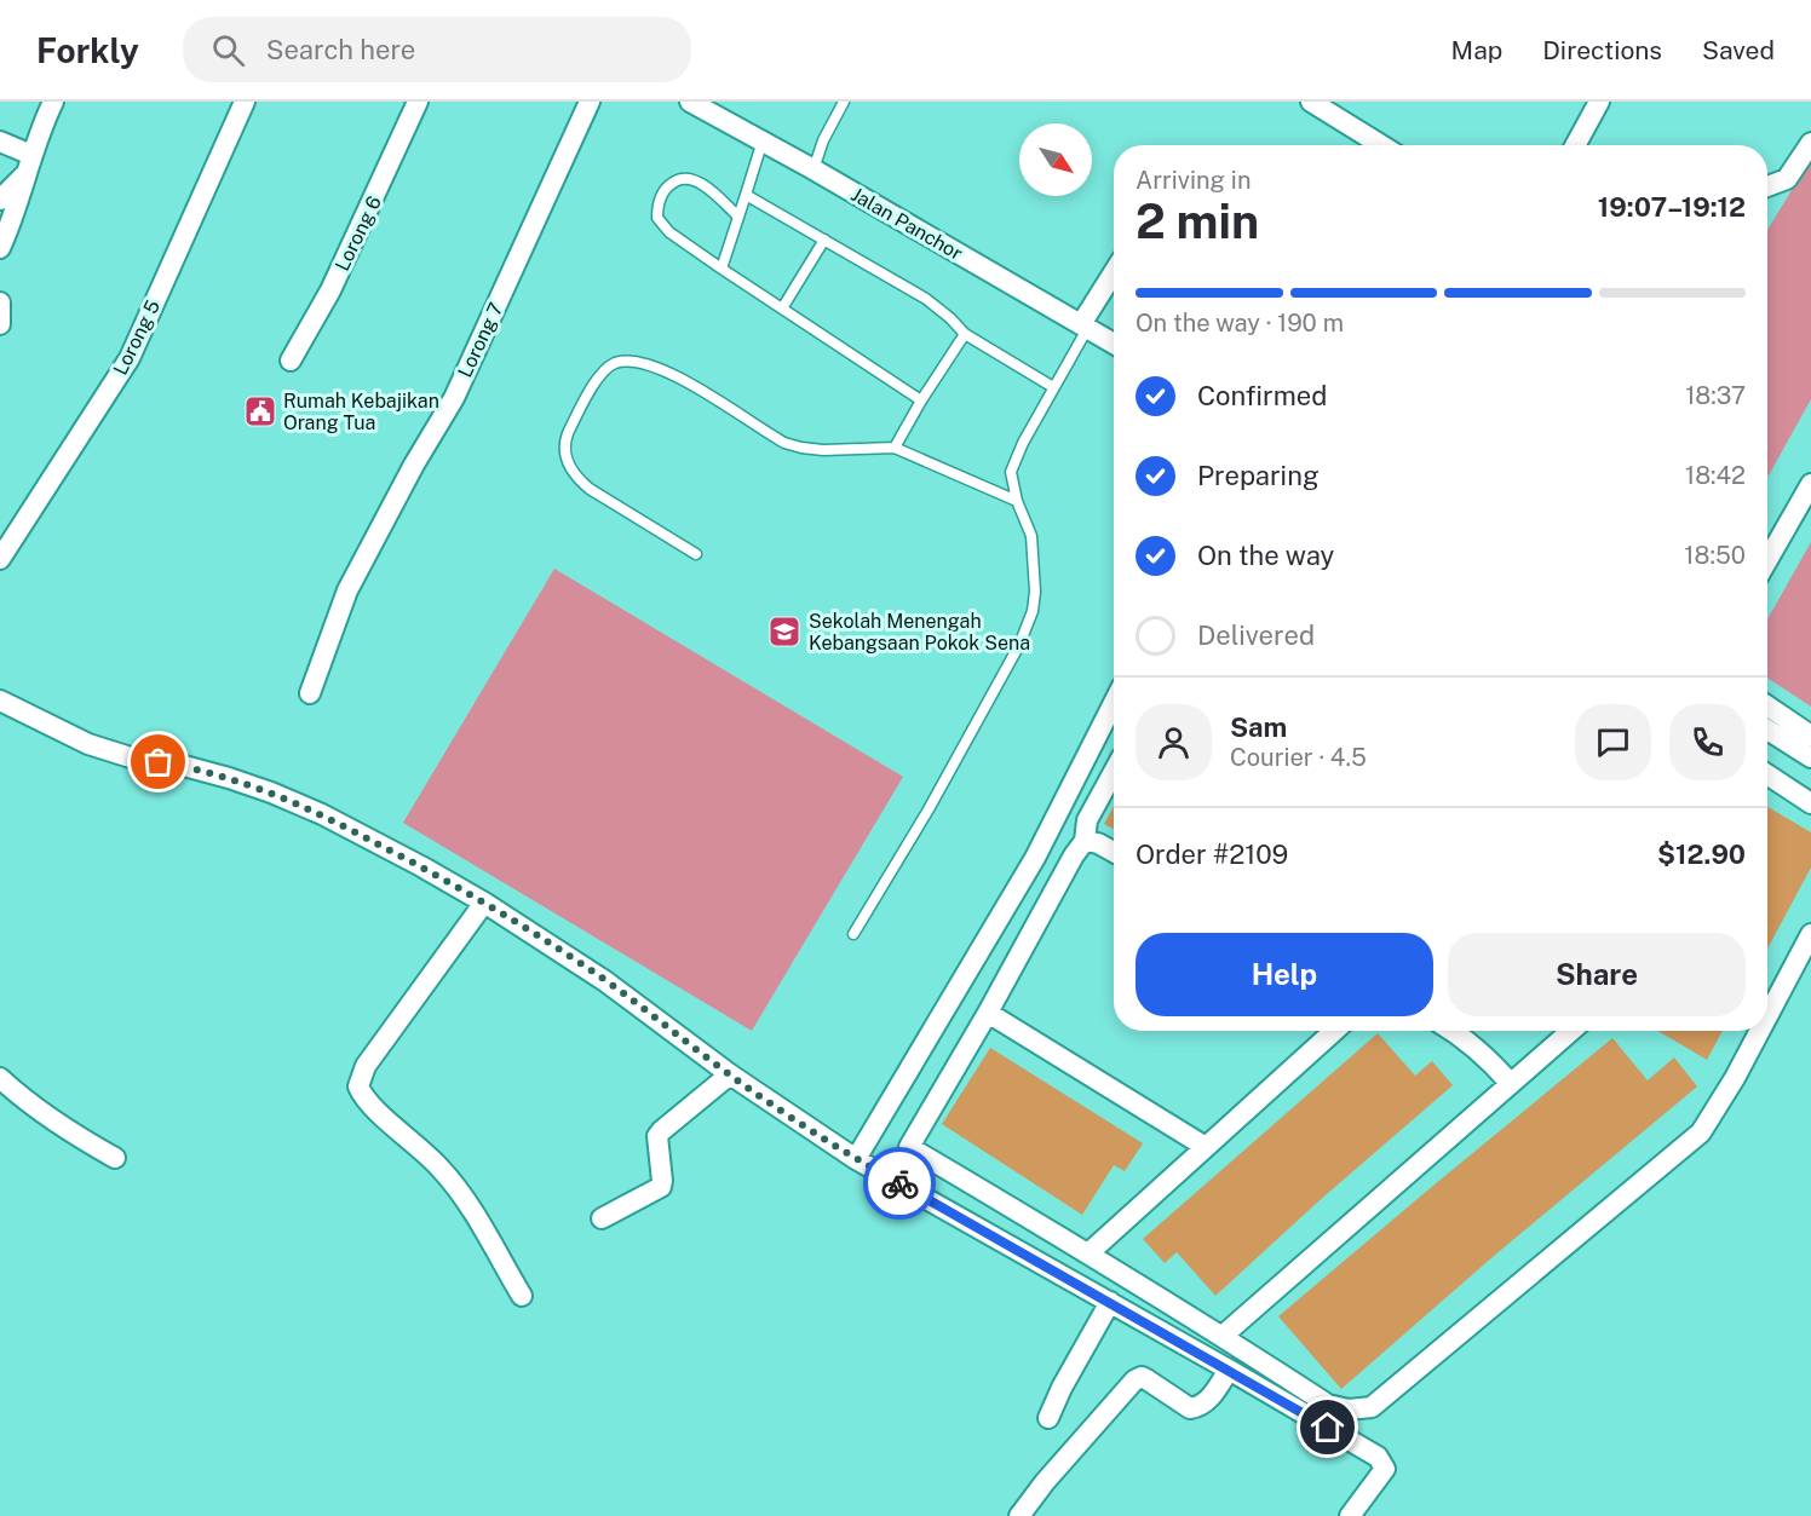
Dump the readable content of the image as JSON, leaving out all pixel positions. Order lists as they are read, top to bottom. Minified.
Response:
{"streets":{"street":["Jalan Panchor","Lorong 6","Lorong 5","Lorong 7"]},"places":{"public building":["Rumah Kebajikan Orang Tua"],"school or university":["Sekolah Menengah Kebangsaan Pokok Sena"]},"north":"bottom right","page":{"header":"Forkly","search":"Search here","nav":["Map","Directions","Saved"],"heading":["2 min","Arriving in","19:07–19:12"],"panel":["Sam","Courier · 4.5","Order #2109","$12.90"],"bar":"On the way · 190 m","list":[["Confirmed","18:37"],["Preparing","18:42"],["On the way","18:50"],"Delivered"],"buttons":["Help","Share"]}}
